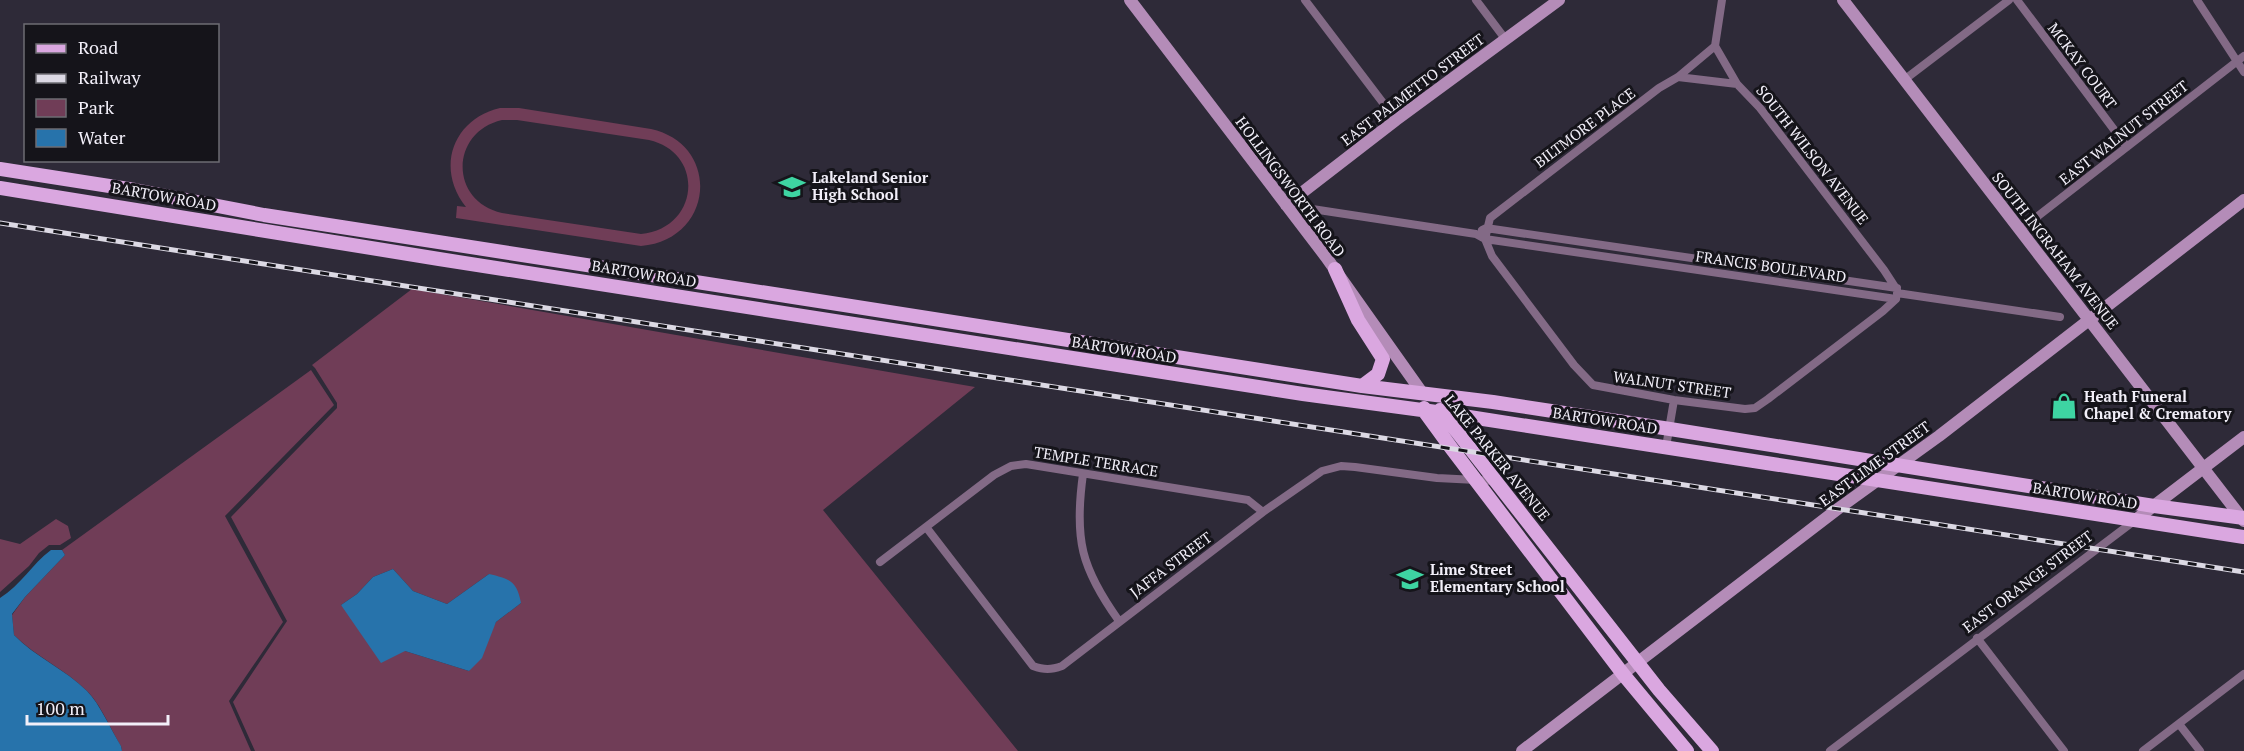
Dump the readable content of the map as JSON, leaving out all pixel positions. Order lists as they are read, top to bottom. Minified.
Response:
{"streets":{"main road":["BARTOW ROAD","LAKE PARKER AVENUE"],"street":["MCKAY COURT","EAST PALMETTO STREET","BILTMORE PLACE","EAST WALNUT STREET","SOUTH WILSON AVENUE","HOLLINGSWORTH ROAD","SOUTH INGRAHAM AVENUE","FRANCIS BOULEVARD","WALNUT STREET","TEMPLE TERRACE","EAST LIME STREET","JAFFA STREET","EAST ORANGE STREET"]},"crossings":[["MCKAY COURT","EAST WALNUT STREET"],["EAST PALMETTO STREET","HOLLINGSWORTH ROAD"],["EAST PALMETTO STREET","FRANCIS BOULEVARD"],["BILTMORE PLACE","SOUTH WILSON AVENUE"],["BILTMORE PLACE","FRANCIS BOULEVARD"],["EAST WALNUT STREET","SOUTH INGRAHAM AVENUE"],["SOUTH WILSON AVENUE","FRANCIS BOULEVARD"],["SOUTH WILSON AVENUE","WALNUT STREET"],["HOLLINGSWORTH ROAD","BARTOW ROAD"],["HOLLINGSWORTH ROAD","FRANCIS BOULEVARD"],["HOLLINGSWORTH ROAD","LAKE PARKER AVENUE"],["BARTOW ROAD","SOUTH INGRAHAM AVENUE"],["BARTOW ROAD","LAKE PARKER AVENUE"],["BARTOW ROAD","EAST LIME STREET"],["BARTOW ROAD","EAST ORANGE STREET"],["SOUTH INGRAHAM AVENUE","EAST LIME STREET"],["SOUTH INGRAHAM AVENUE","EAST ORANGE STREET"],["FRANCIS BOULEVARD","WALNUT STREET"],["LAKE PARKER AVENUE","EAST LIME STREET"],["LAKE PARKER AVENUE","JAFFA STREET"],["TEMPLE TERRACE","JAFFA STREET"]],"places":{"school or university":["Lakeland Senior High School","Lime Street Elementary School"],"shop":["Heath Funeral Chapel & Crematory"]},"legend":["Road","Railway","Park","Water"],"scale_bar":"100 m"}
